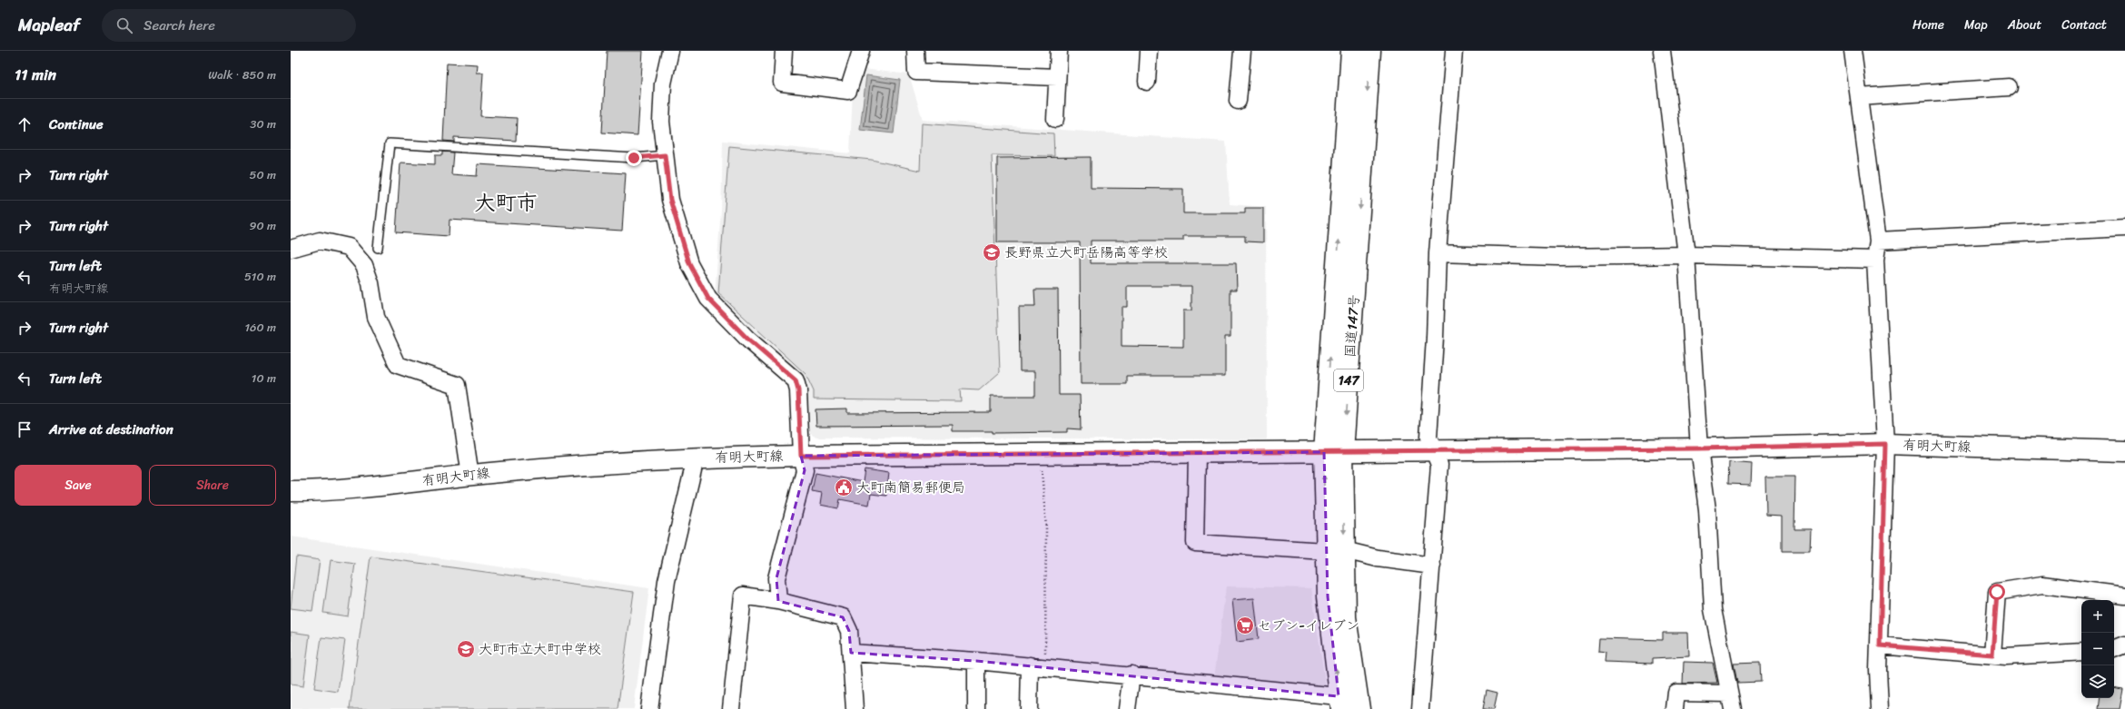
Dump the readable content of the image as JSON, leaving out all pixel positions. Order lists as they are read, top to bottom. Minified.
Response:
{"streets":{"main road":["国道147号","147","有明大町線"]},"crossings":[["国道147号","有明大町線"]],"districts":["大町市"],"places":{"school or university":["長野県立大町岳陽高等学校","大町市立大町中学校"],"public building":["大町南簡易郵便局"],"supermarket":["セブン-イレブン"]},"page":{"header":"Mapleaf","search":"Search here","nav":["Home","Map","About","Contact"],"heading":["11 min","Walk · 850 m"],"list":[["Continue","30 m"],["Turn right","50 m"],["Turn right","90 m"],["Turn left","有明大町線","510 m"],["Turn right","160 m"],["Turn left","10 m"],"Arrive at destination"],"buttons":["Save","Share"],"map_buttons":["+","−"]}}
